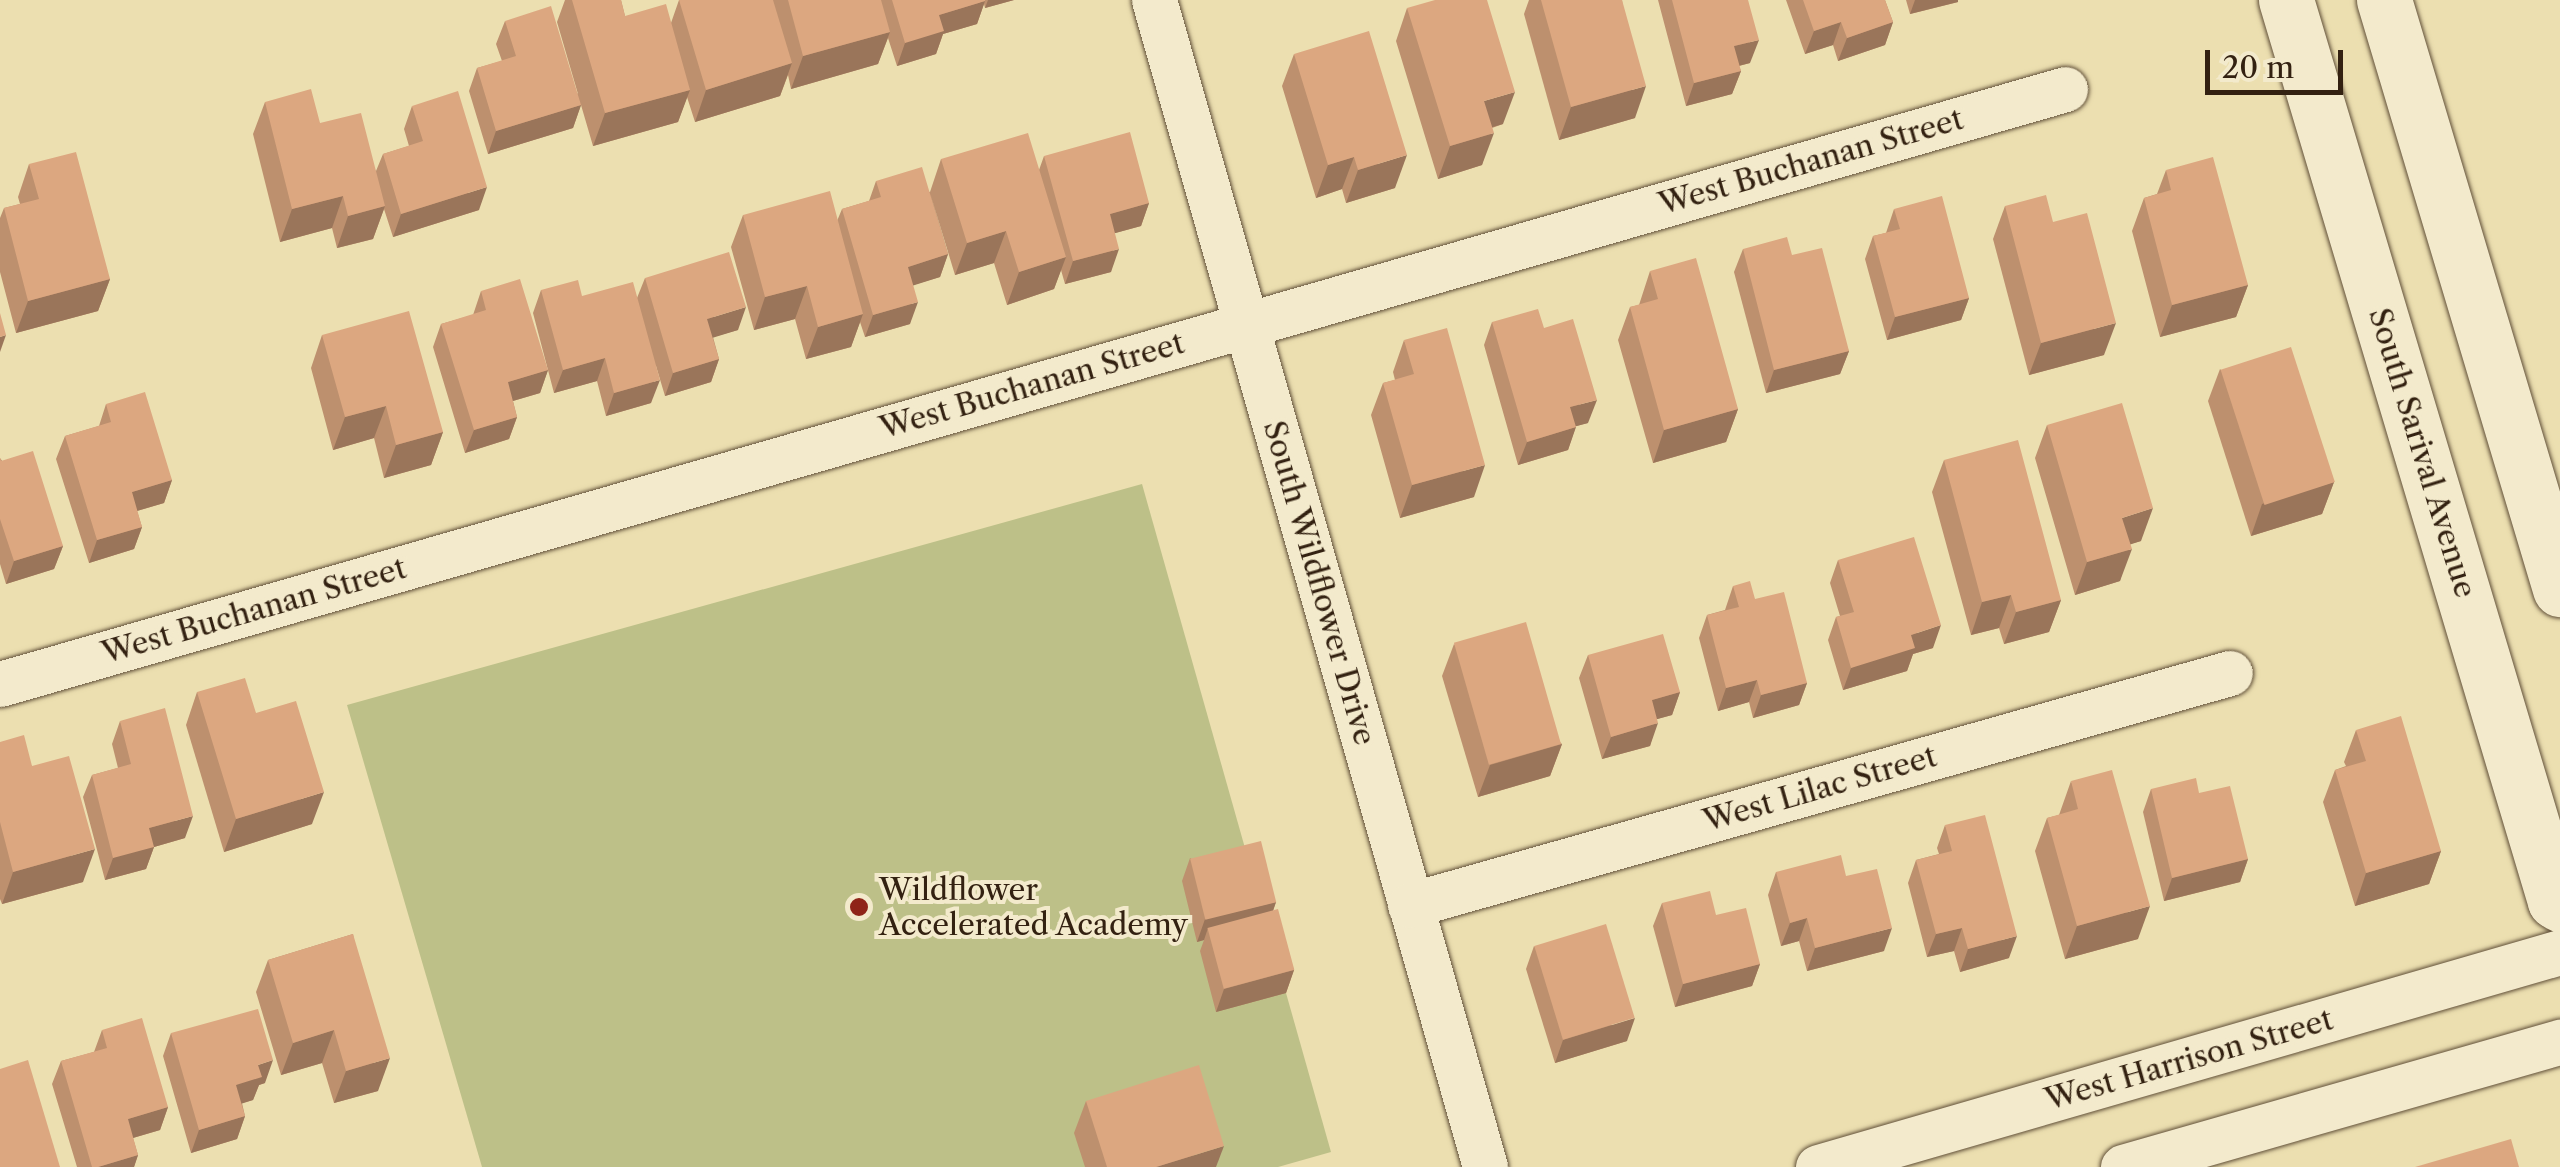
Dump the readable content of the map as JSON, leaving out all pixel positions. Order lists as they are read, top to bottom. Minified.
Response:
{"streets":{"main road":["South Sarival Avenue"],"street":["West Buchanan Street","South Wildflower Drive","West Lilac Street","West Harrison Street"]},"crossings":[["West Buchanan Street","South Wildflower Drive"],["South Wildflower Drive","West Lilac Street"]],"places":["Wildflower Accelerated Academy"],"scale_bar":"20 m"}
